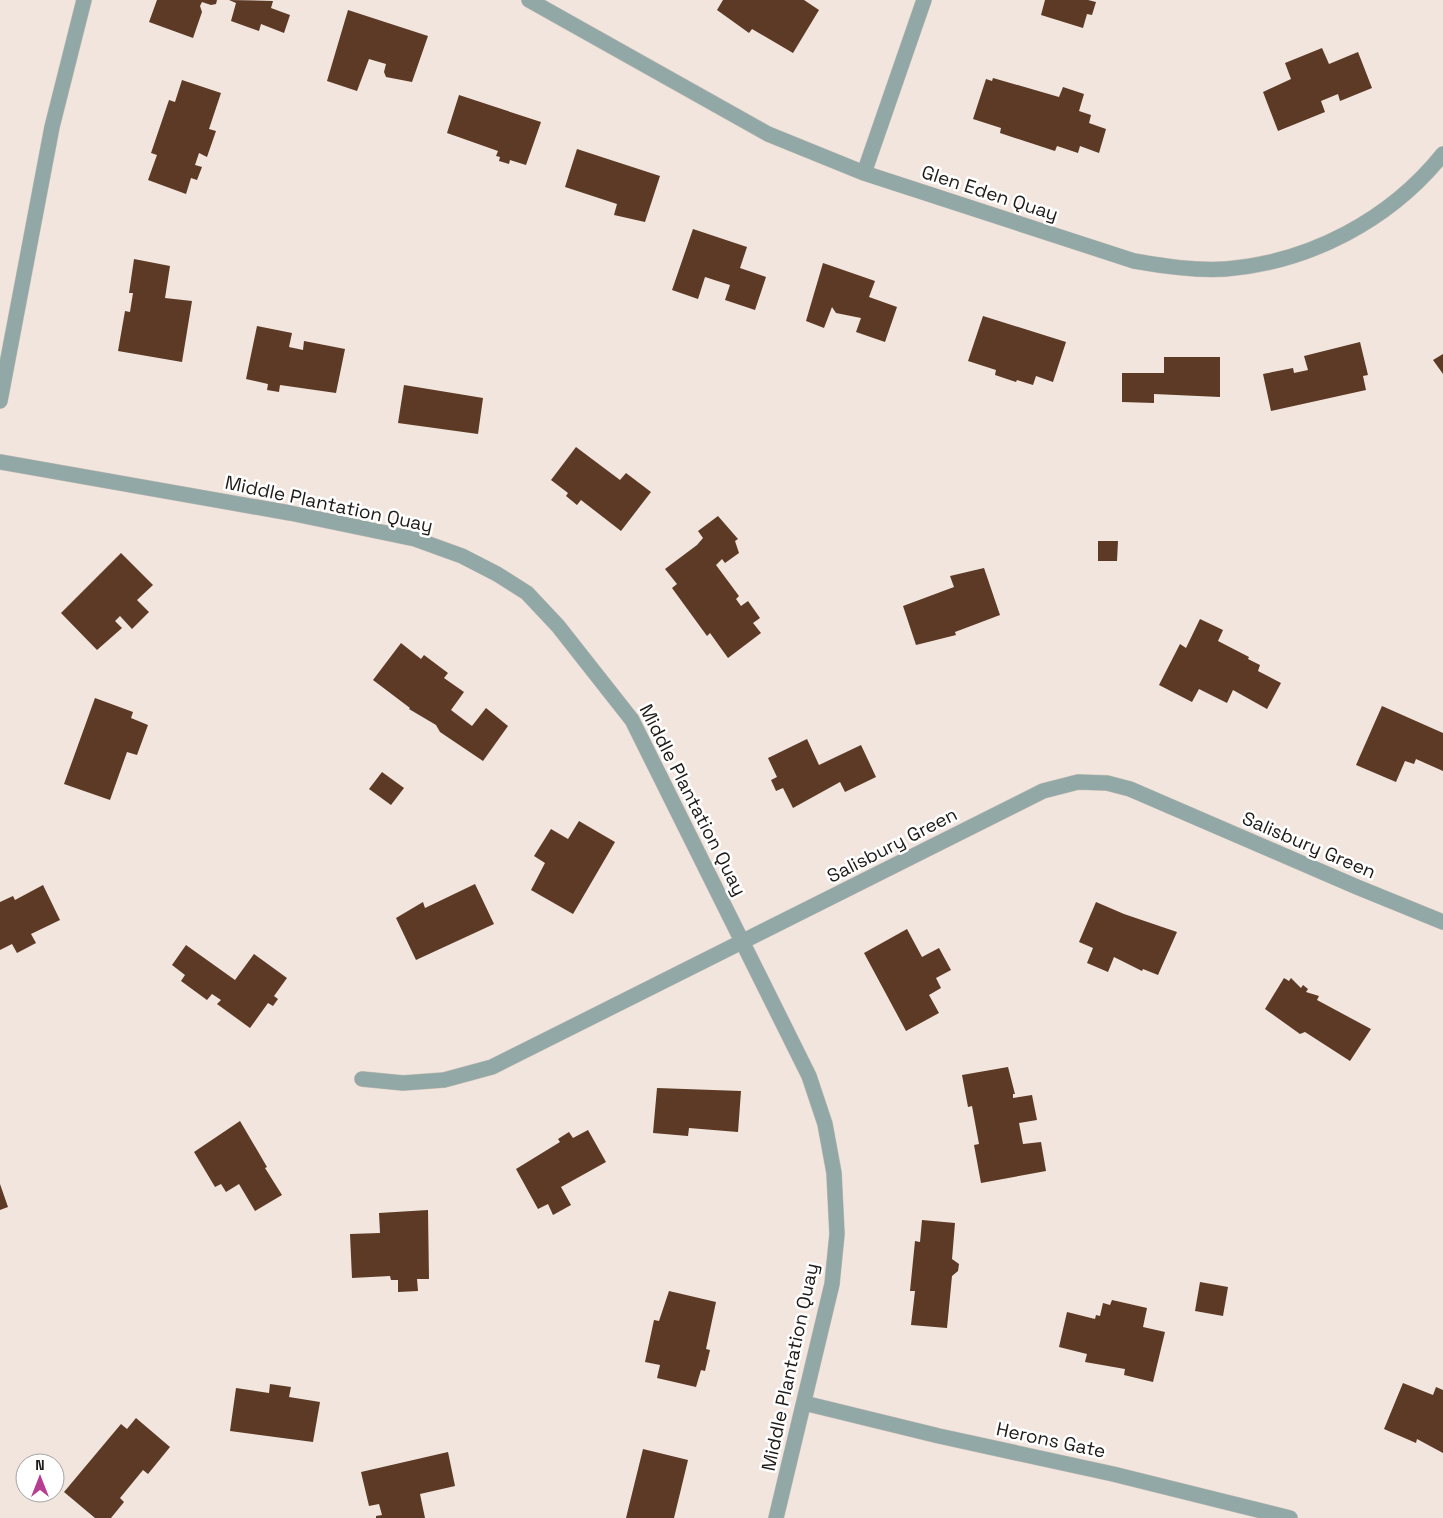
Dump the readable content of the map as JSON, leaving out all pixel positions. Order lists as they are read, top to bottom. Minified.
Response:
{"streets":{"street":["Glen Eden Quay","Middle Plantation Quay","Salisbury Green","Herons Gate"]},"crossings":[["Middle Plantation Quay","Salisbury Green"],["Middle Plantation Quay","Herons Gate"]],"north":"top"}
